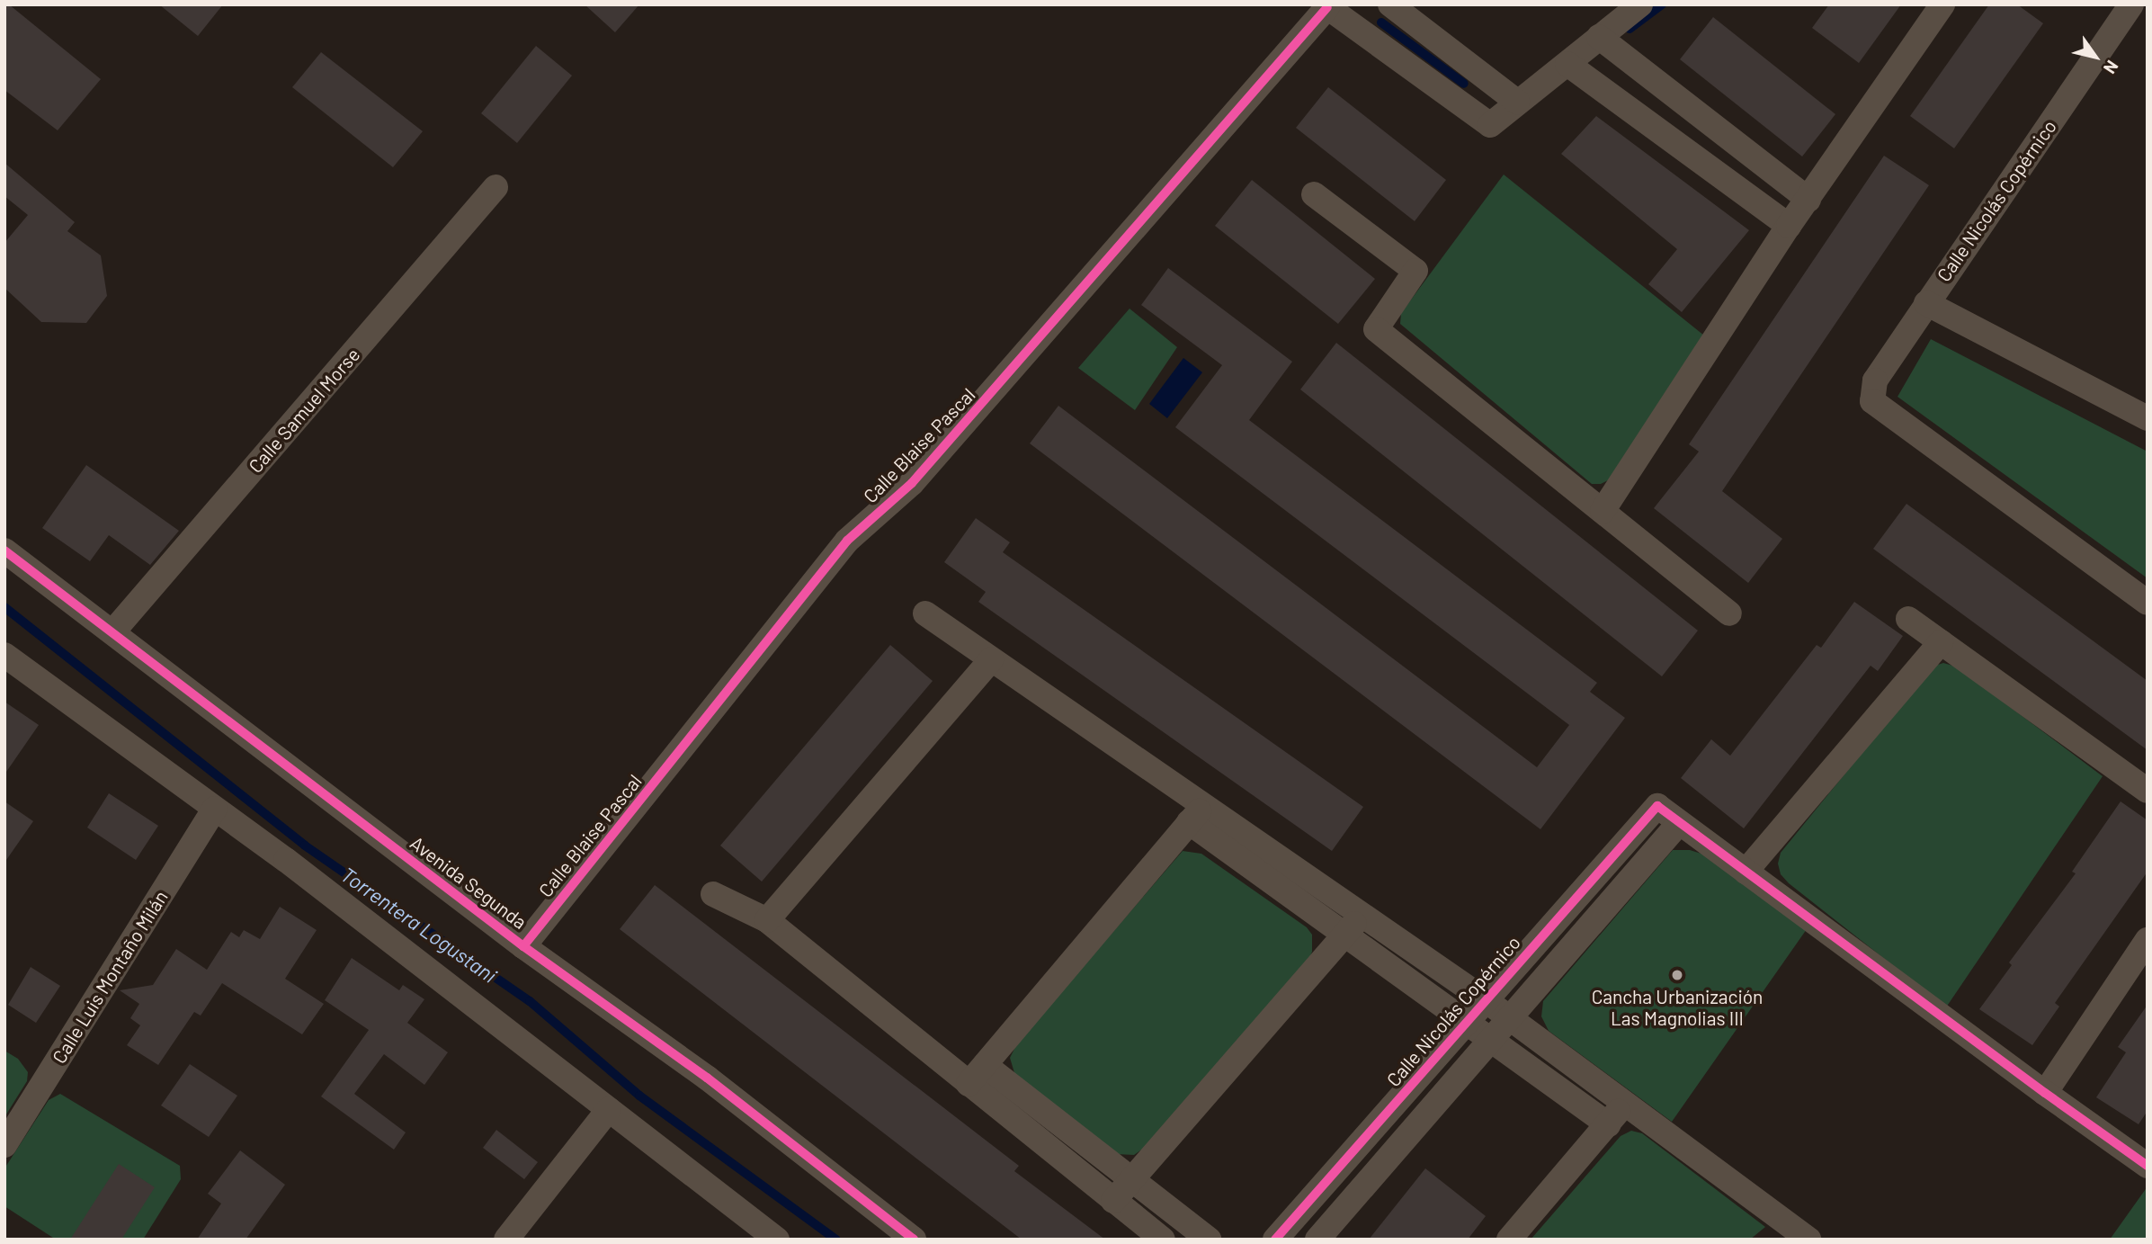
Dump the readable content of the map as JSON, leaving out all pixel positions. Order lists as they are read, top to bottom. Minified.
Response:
{"streets":{"street":["Calle Nicolás Copérnico","Calle Samuel Morse","Calle Blaise Pascal","Avenida Segunda","Calle Luis Montaño Milán"]},"crossings":[["Calle Samuel Morse","Avenida Segunda"],["Calle Blaise Pascal","Avenida Segunda"]],"water":["Torrentera Logustani"],"places":["Cancha Urbanización Las Magnolias III"],"north":"bottom right"}
